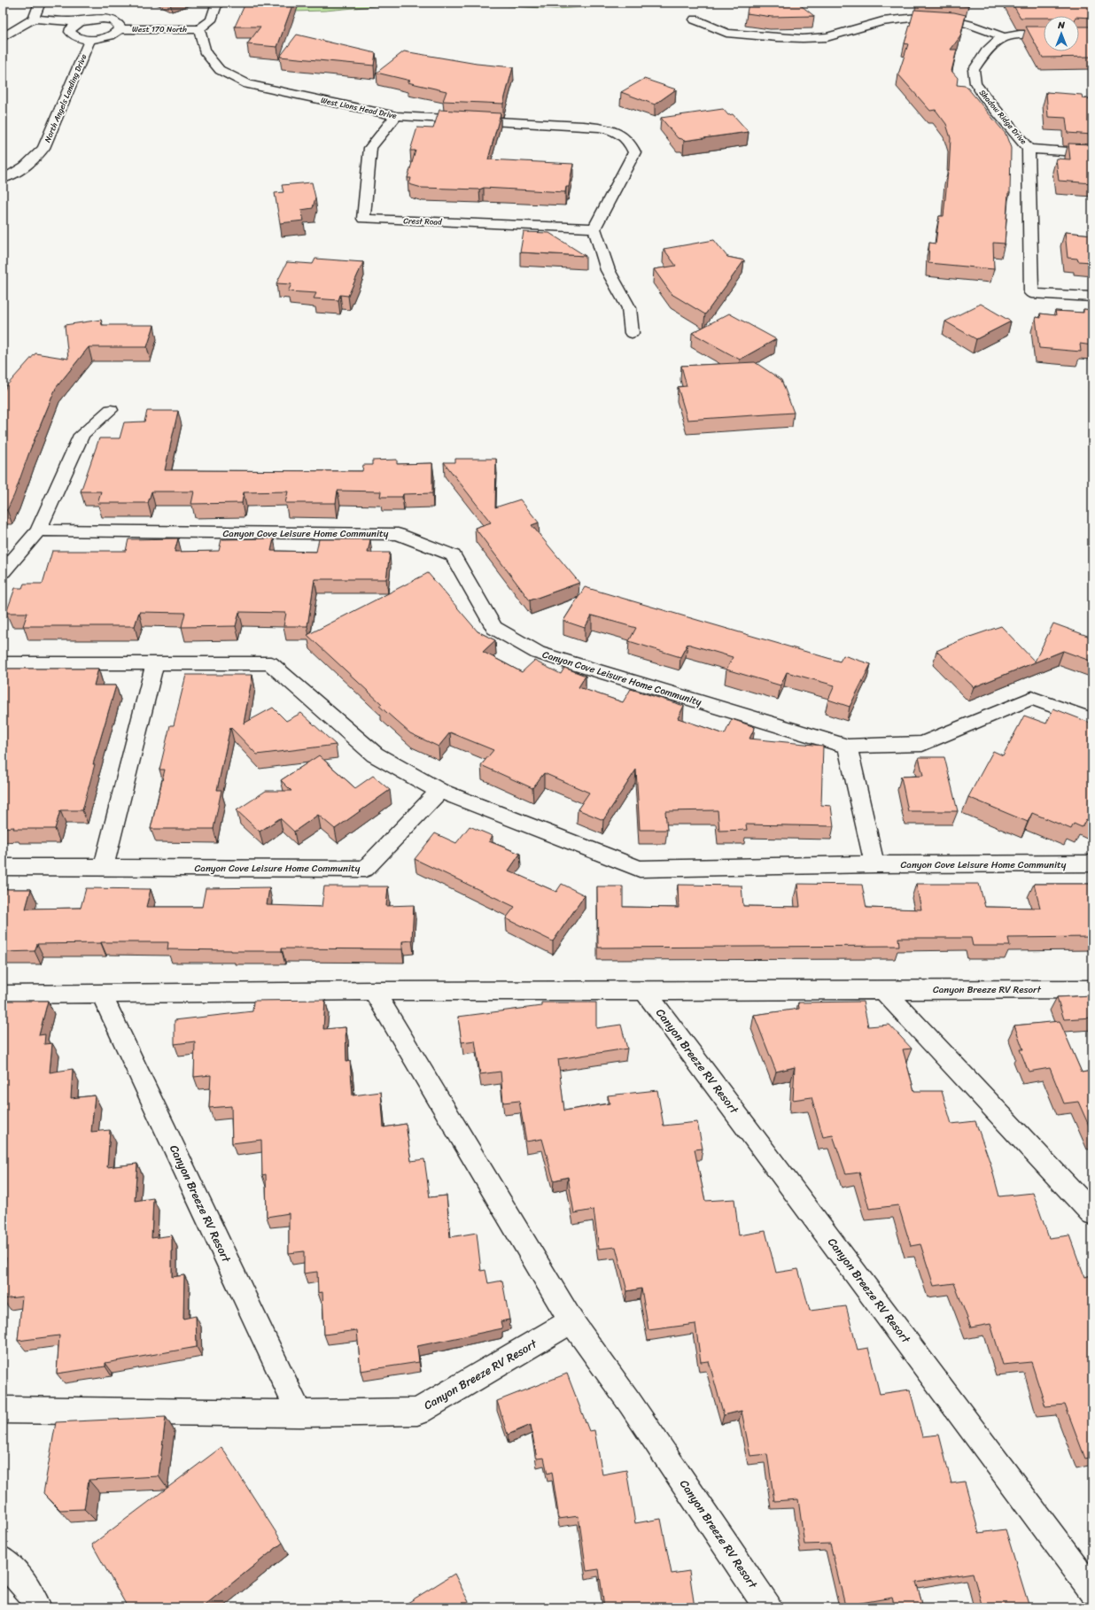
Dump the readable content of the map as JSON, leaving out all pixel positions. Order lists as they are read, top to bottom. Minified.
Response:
{"streets":{"street":["West 170 North","North Angels Landing Drive","West Lions Head Drive","Shadow Ridge Drive","Crest Road","Canyon Cove Leisure Home Community","Canyon Breeze RV Resort"]},"crossings":[["West 170 North","West Lions Head Drive"],["West Lions Head Drive","Crest Road"]],"north":"top"}
